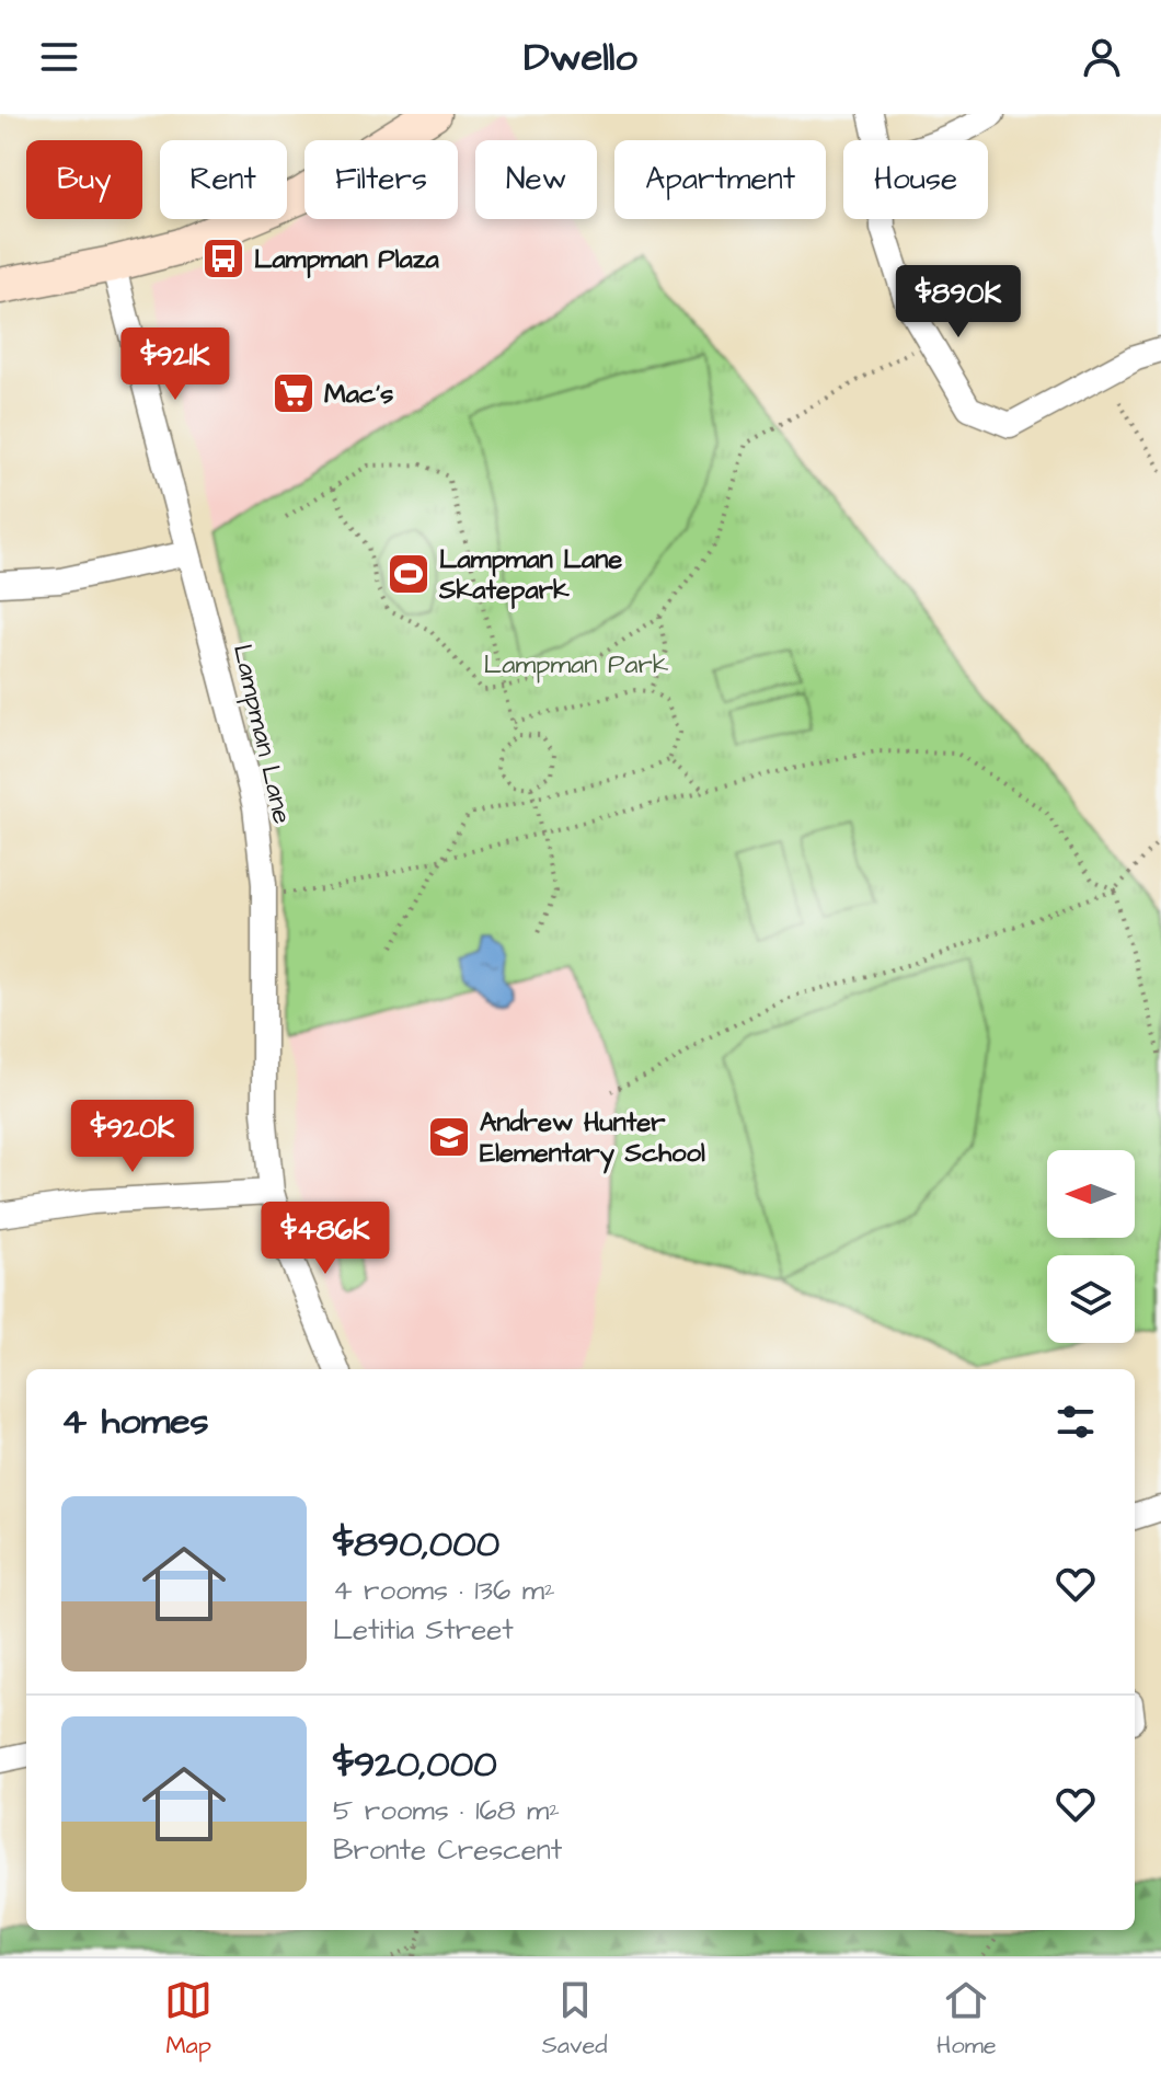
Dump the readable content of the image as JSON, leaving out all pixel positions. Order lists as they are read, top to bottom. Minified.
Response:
{"streets":{"street":["Lampman Lane"]},"parks":["Lampman Park"],"places":{"bus stop":["Lampman Plaza"],"supermarket":["Mac's"],"sports":["Lampman Lane Skatepark"],"school or university":["Andrew Hunter Elementary School"]},"north":"left","page":{"header":"Dwello","chip":["Buy","Rent","Filters","New","Apartment","House"],"price":["$890K","$921K","$920K","$486K"],"heading":"4 homes","list":[{"name":"$890,000","note":"4 rooms · 136 m² · Letitia Street"},{"name":"$920,000","note":"5 rooms · 168 m² · Bronte Crescent"}],"tabs":["Map","Saved","Home"]}}
